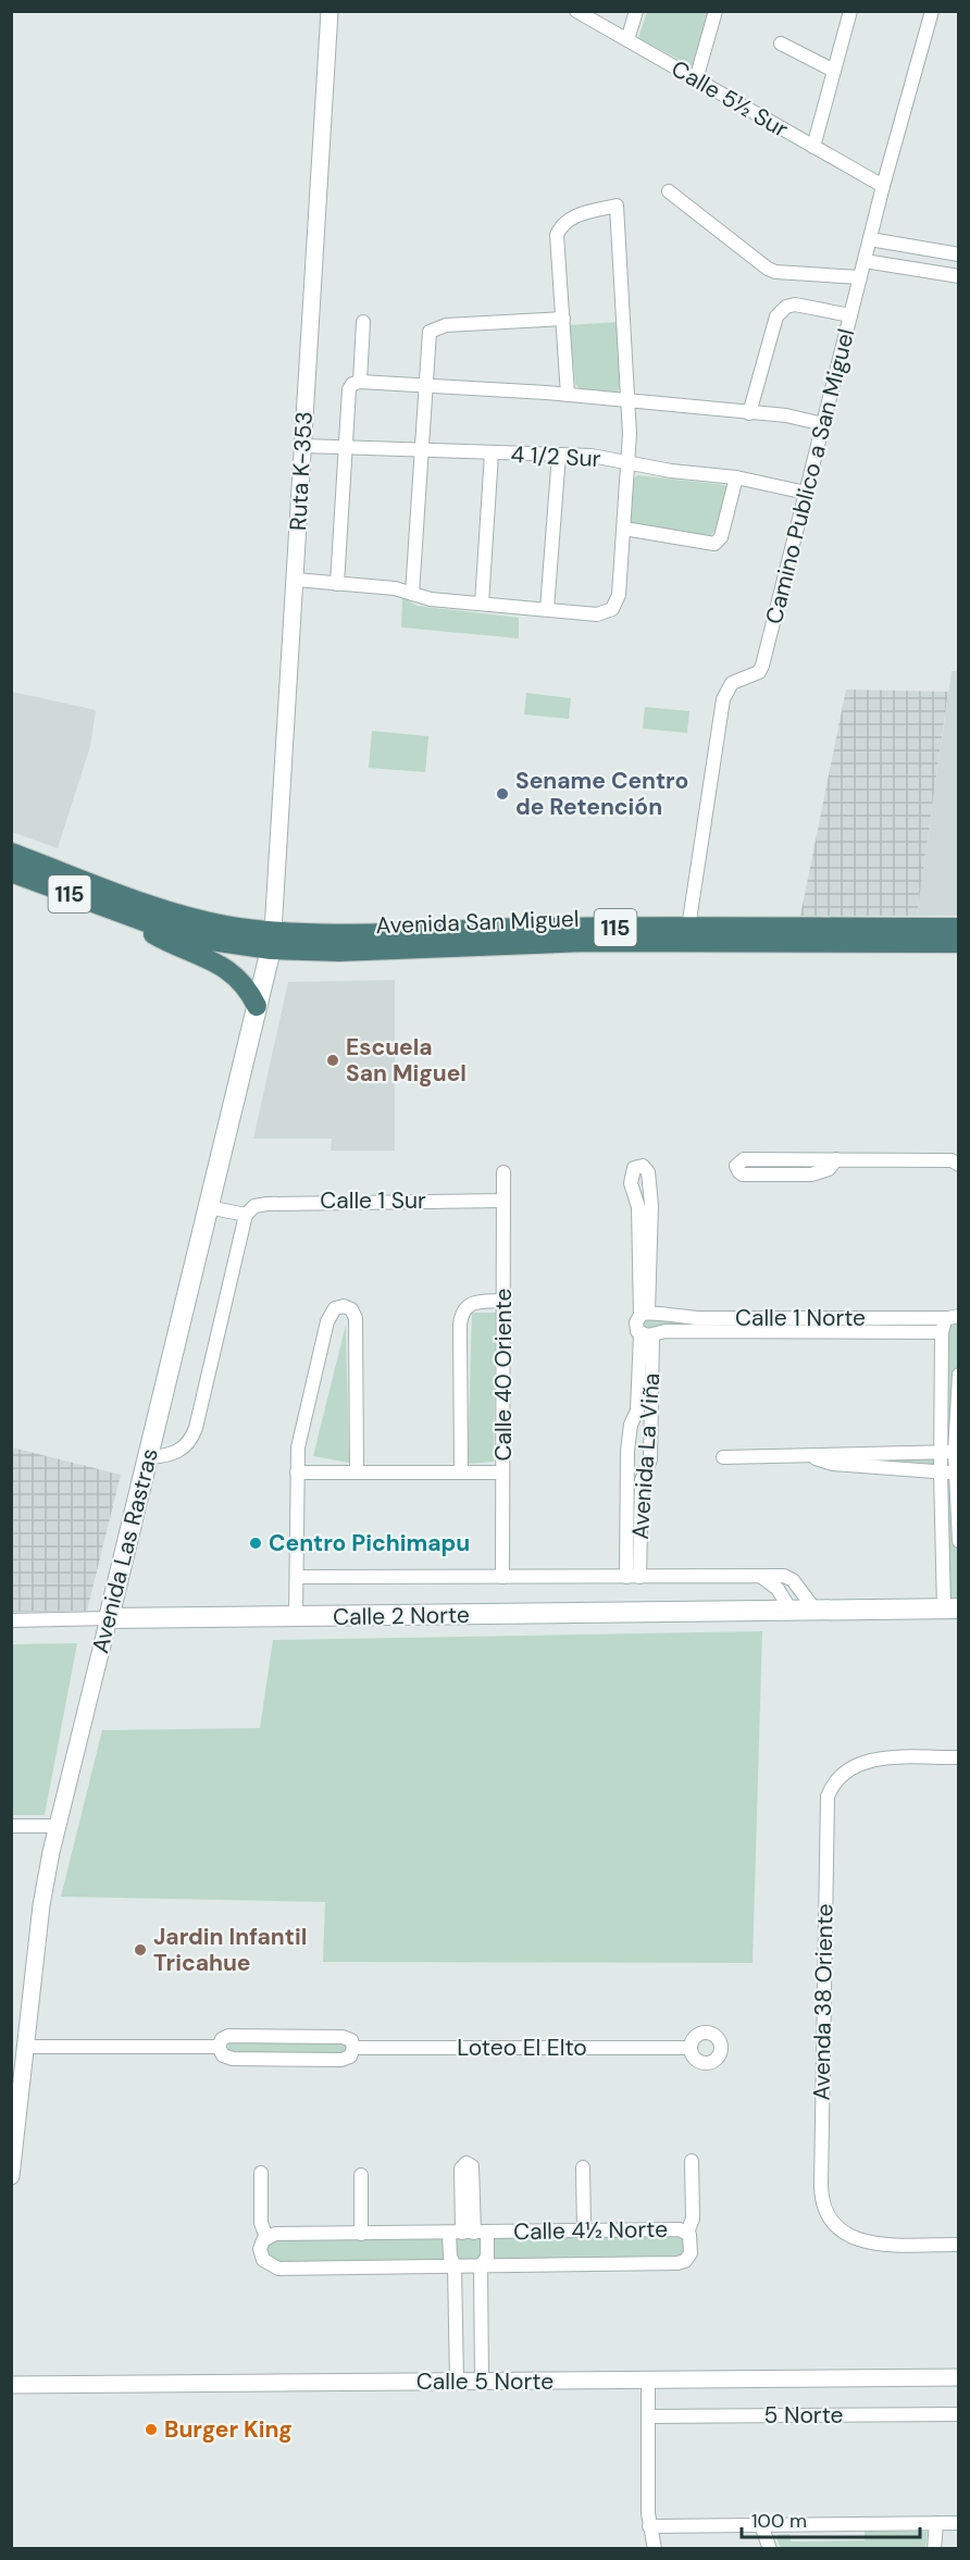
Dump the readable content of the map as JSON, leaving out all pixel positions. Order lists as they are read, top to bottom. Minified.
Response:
{"streets":{"highway":["115","Avenida San Miguel"],"main road":["Avenida Las Rastras","Calle 2 Norte"],"street":["Calle 5½ Sur","4 1/2 Sur","Ruta K-353","Camino Publico a San Miguel","Calle 1 Sur","Calle 1 Norte","Calle 40 Oriente","Avenida La Viña","Avenda 38 Oriente","Loteo El Elto","Calle 4½ Norte","Calle 5 Norte","5 Norte"]},"crossings":[["Calle 5½ Sur","Camino Publico a San Miguel"],["4 1/2 Sur","Ruta K-353"],["4 1/2 Sur","Camino Publico a San Miguel"],["Ruta K-353","Avenida San Miguel"],["Ruta K-353","Avenida Las Rastras"],["Camino Publico a San Miguel","Avenida San Miguel"],["Avenida San Miguel","Avenida Las Rastras"],["Calle 1 Sur","Calle 40 Oriente"],["Calle 1 Norte","Avenida La Viña"],["Calle 40 Oriente","Calle 2 Norte"],["Avenida La Viña","Calle 2 Norte"],["Avenida Las Rastras","Calle 2 Norte"],["Avenida Las Rastras","Loteo El Elto"]],"places":["Sename Centro de Retención","Escuela San Miguel","Centro Pichimapu","Jardin Infantil Tricahue","Burger King"],"scale_bar":"100 m"}
